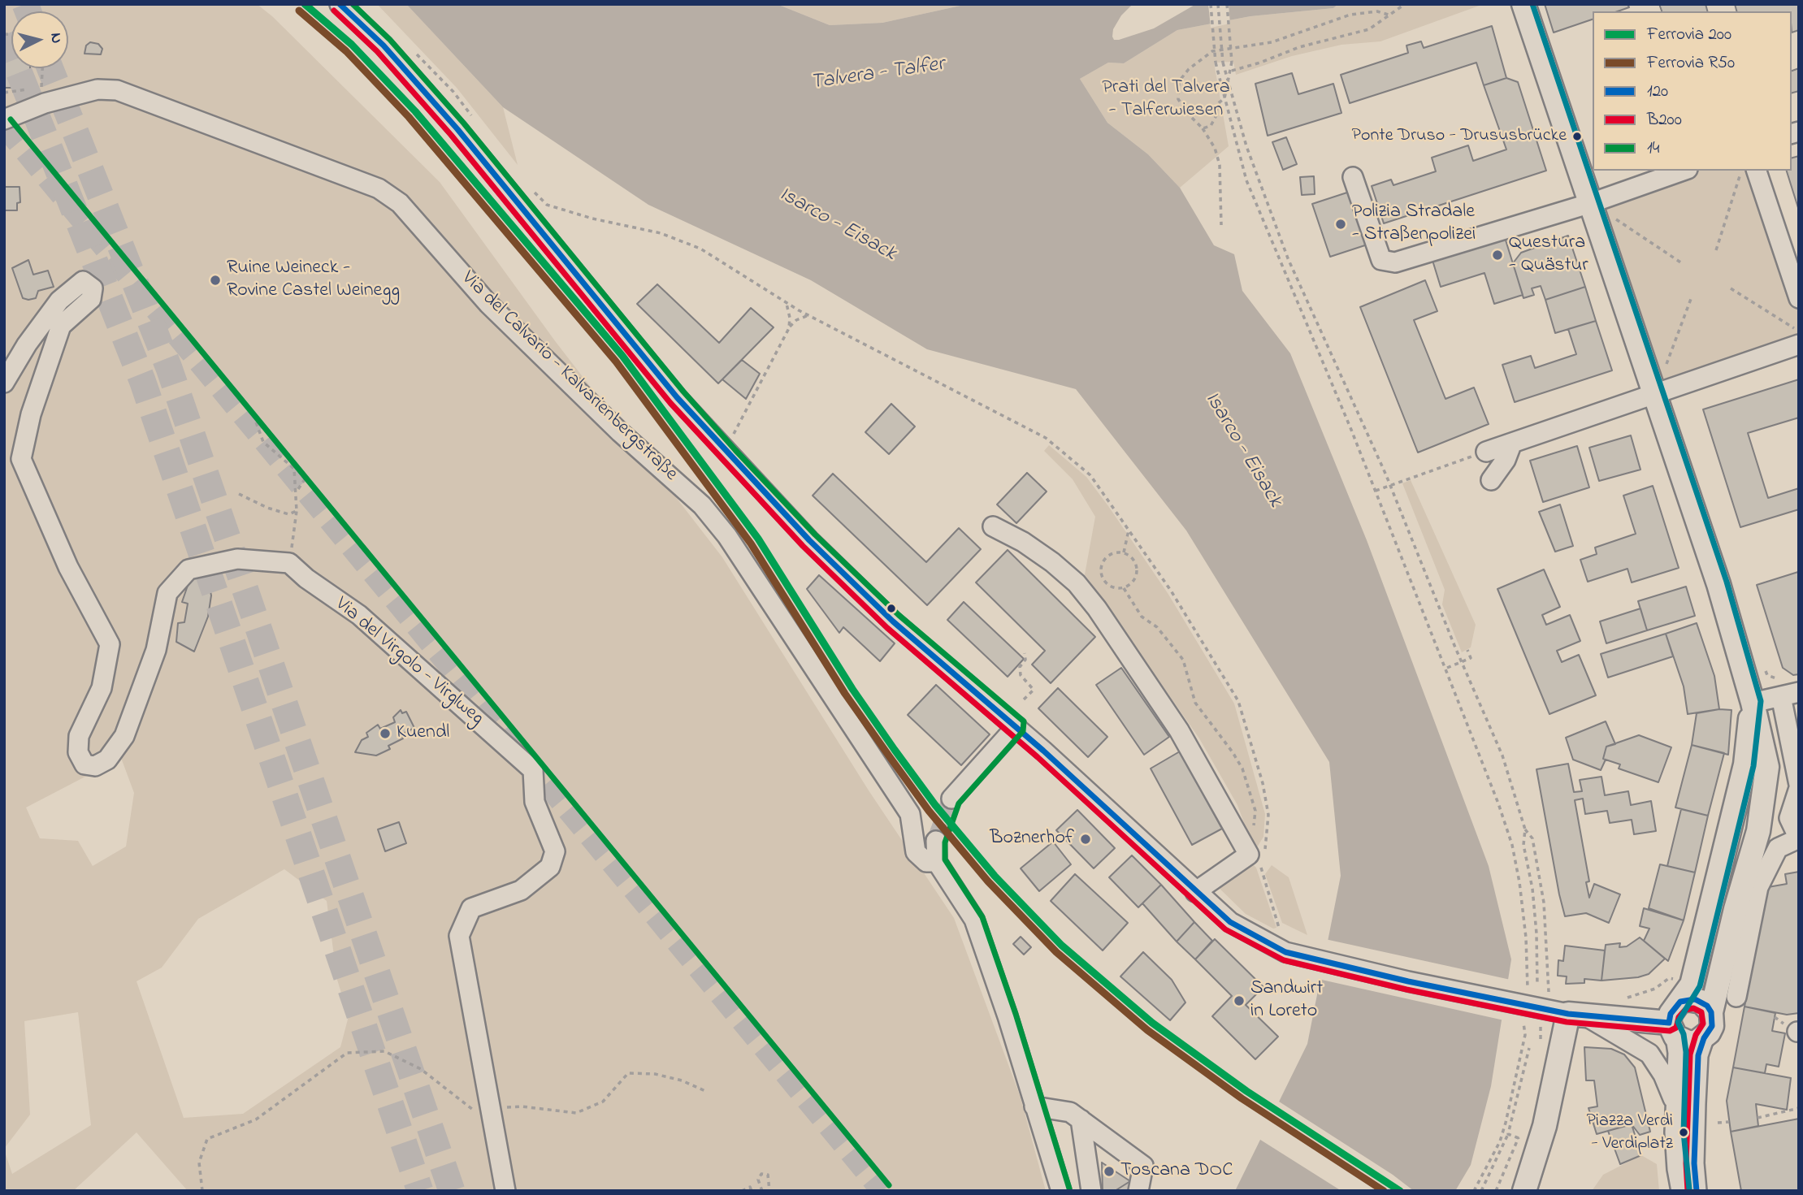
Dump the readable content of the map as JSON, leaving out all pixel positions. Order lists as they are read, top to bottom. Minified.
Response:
{"streets":{"street":["Via del Calvario - Kalvarienbergstraße","Via del Virgolo - Virglweg"]},"water":["Talvera - Talfer","Isarco - Eisack"],"parks":["Prati del Talvera - Talferwiesen"],"places":["Ponte Druso - Drususbrücke","Polizia Stradale - Straßenpolizei","Questura - Quästur","Ruine Weineck - Rovine Castel Weinegg","Kuendl","Boznerhof","Sandwirt in Loreto","Piazza Verdi - Verdiplatz","Toscana DOC"],"lines":["rail line 200","transit line 120","transit line 14","rail line R50","transit line B200"],"legend":["Ferrovia 200","Ferrovia R50","120","B200","14"],"north":"right"}
